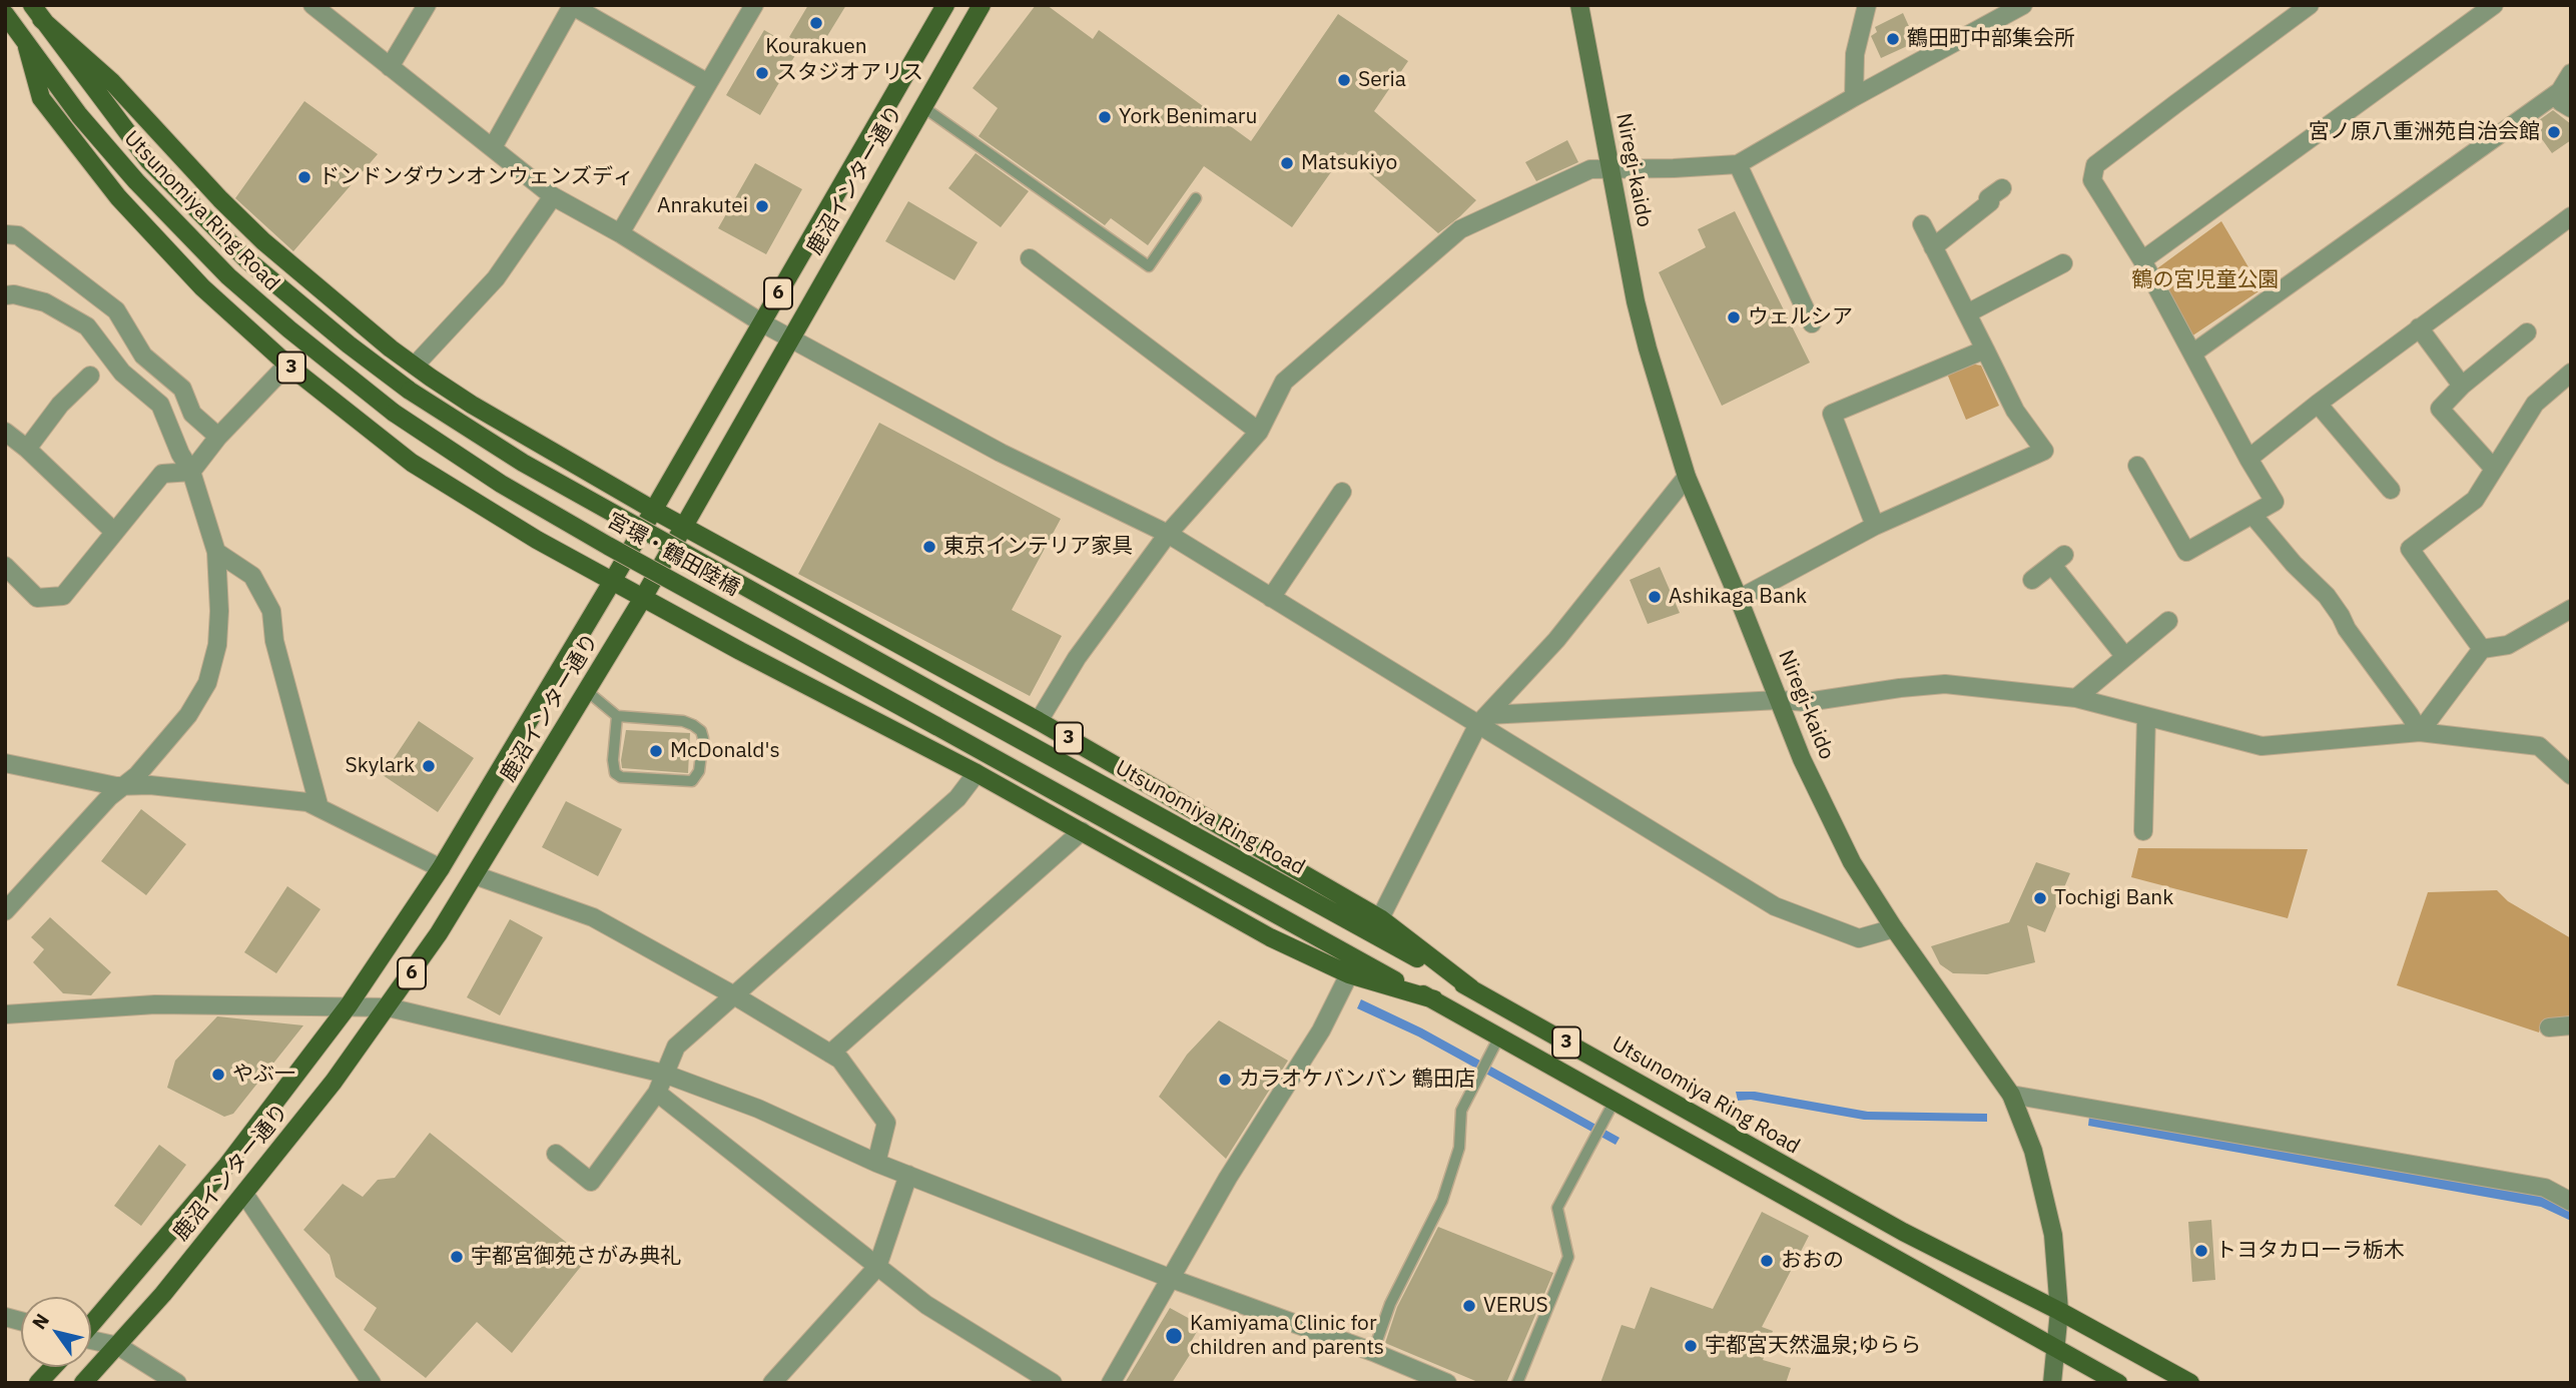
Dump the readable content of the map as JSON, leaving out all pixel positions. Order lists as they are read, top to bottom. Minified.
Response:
{"streets":{"main road":["鹿沼インター通り","Utsunomiya Ring Road","6","3","宮環・鶴田陸橋"],"street":["Niregi-kaido"]},"crossings":[["Niregi-kaido","Utsunomiya Ring Road"],["Niregi-kaido","3"],["鹿沼インター通り","3"],["Utsunomiya Ring Road","3"],["Utsunomiya Ring Road","宮環・鶴田陸橋"],["3","宮環・鶴田陸橋"]],"parks":["鶴の宮児童公園"],"places":["Kourakuen","鶴田町中部集会所","スタジオアリス","Seria","York Benimaru","宮ノ原八重洲苑自治会館","Matsukiyo","ドンドンダウンオンウェンズディ","Anrakutei","ウェルシア","東京インテリア家具","Ashikaga Bank","McDonald's","Skylark","Tochigi Bank","やぶ一","カラオケバンバン 鶴田店","トヨタカローラ栃木","宇都宮御苑さがみ典礼","おおの","VERUS","Kamiyama Clinic for children and parents","宇都宮天然温泉;ゆらら"],"north":"top left"}
